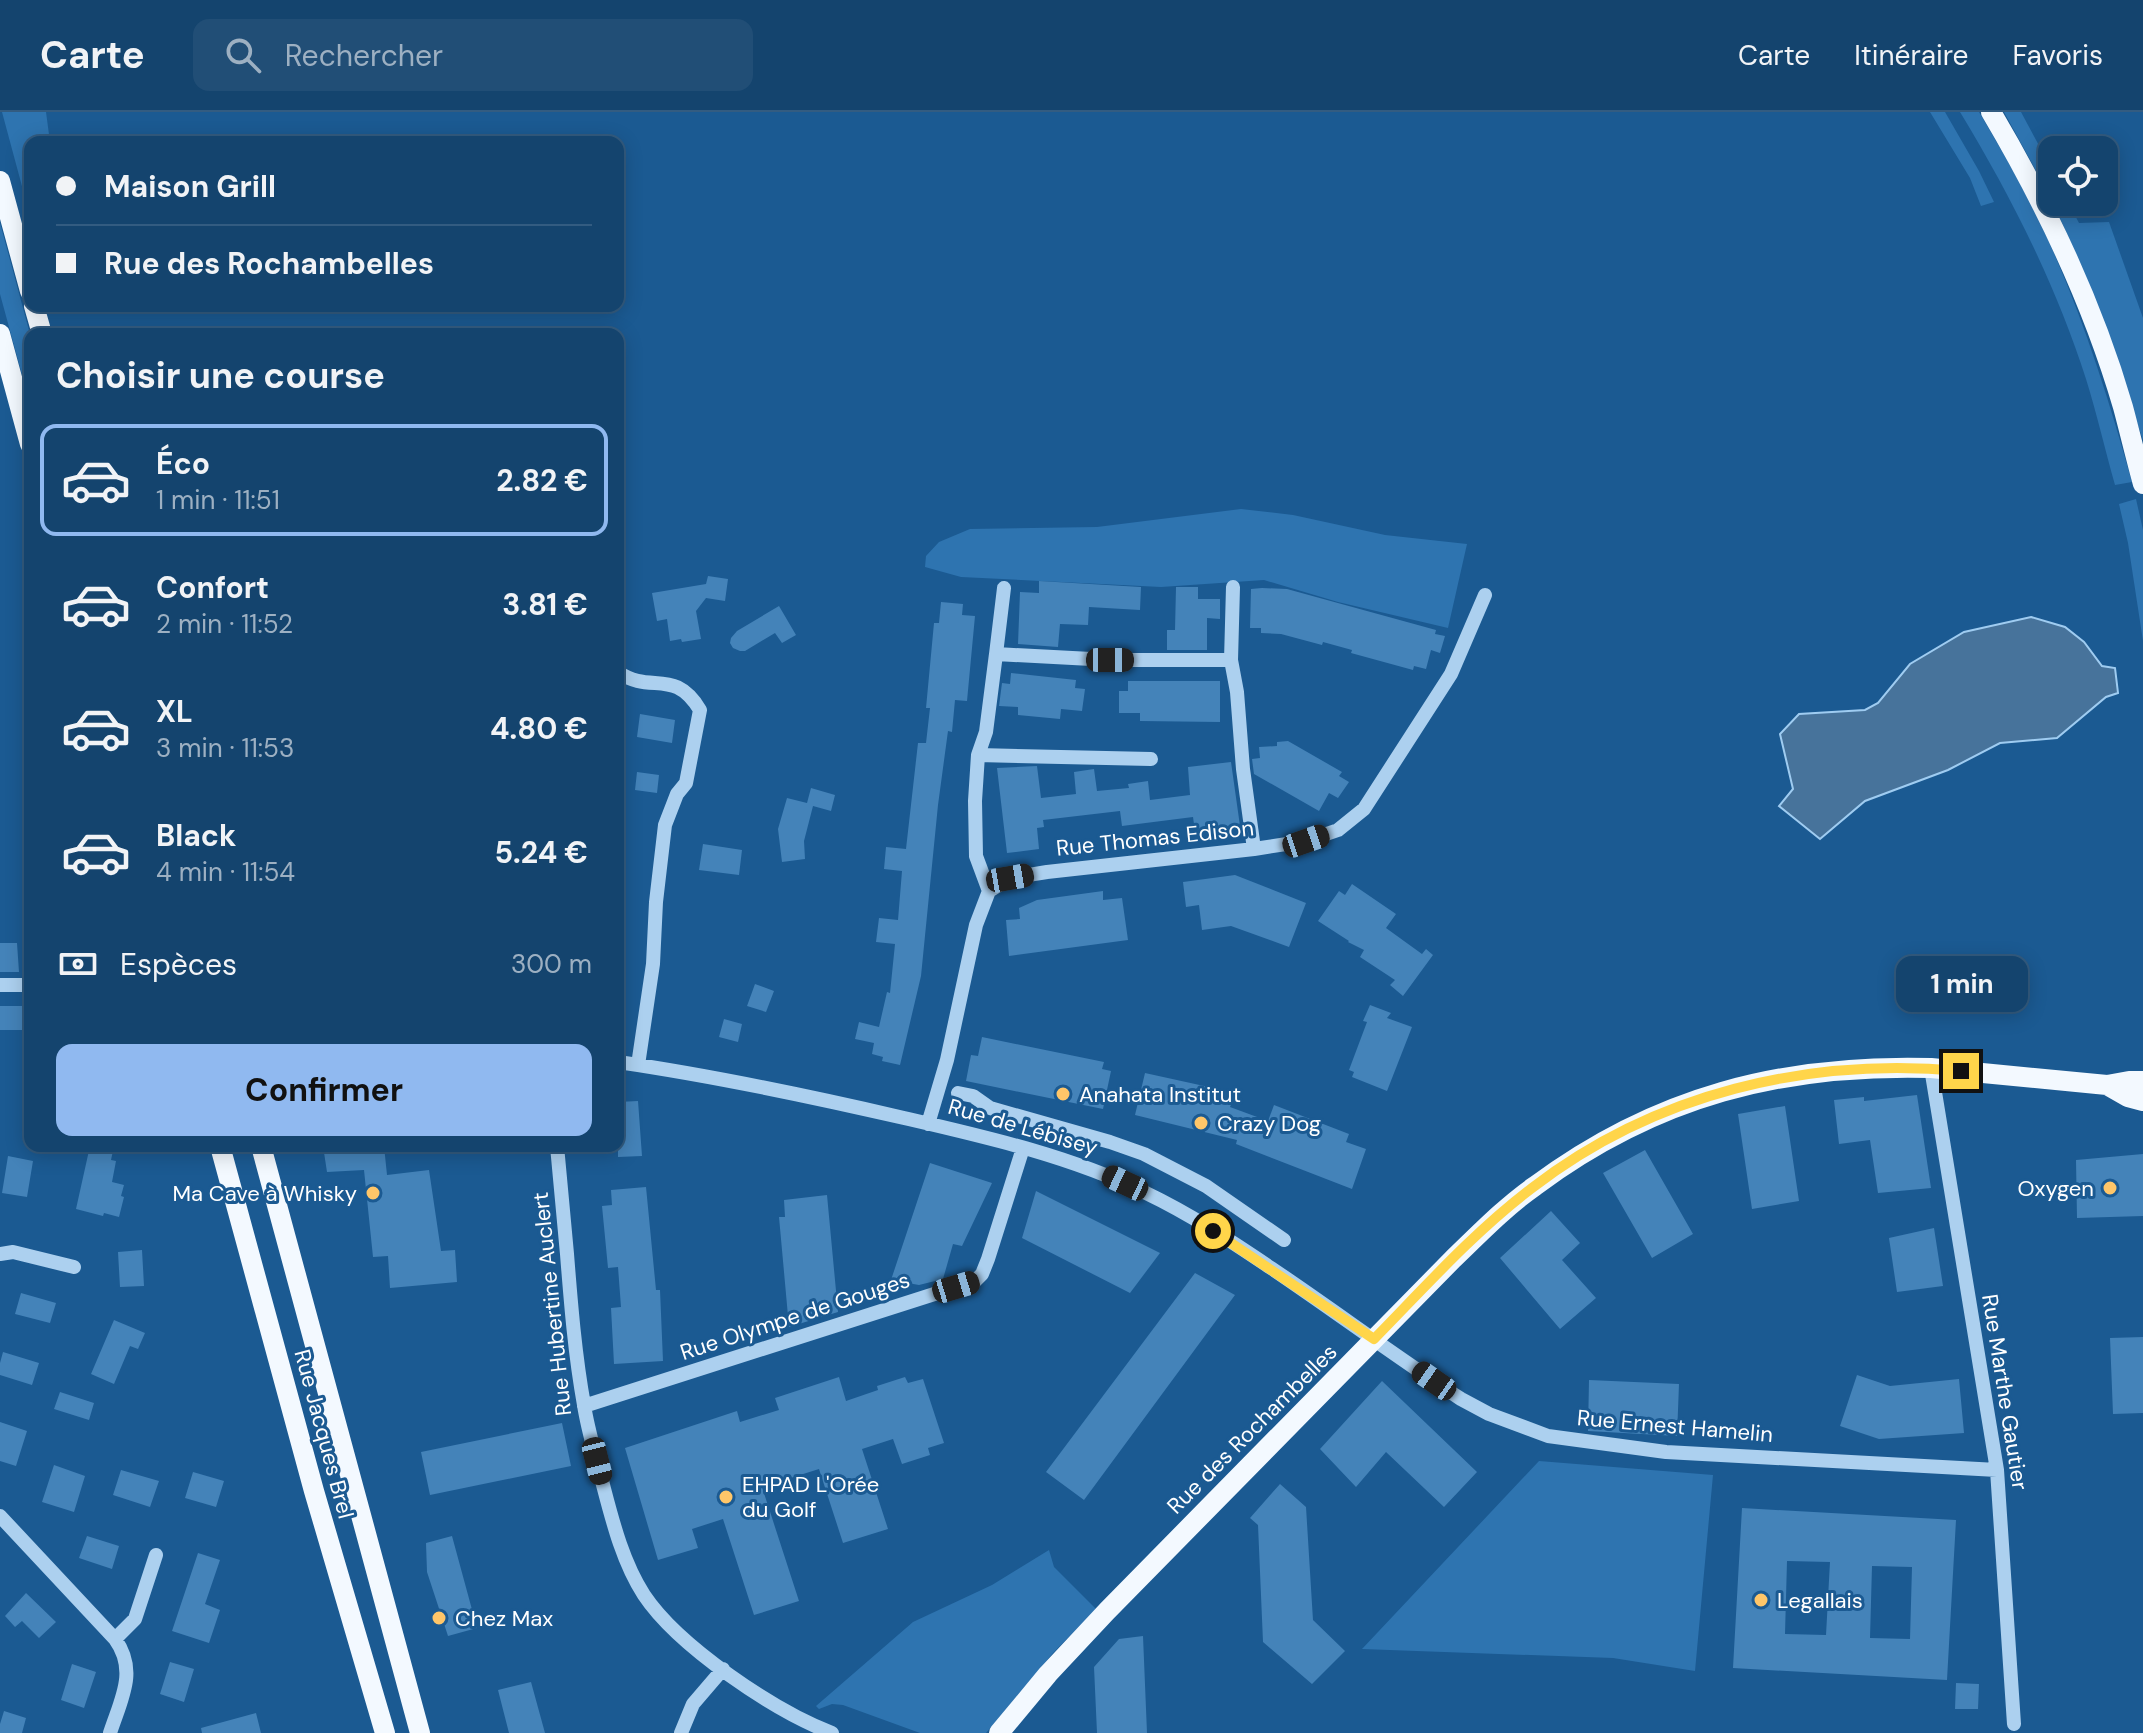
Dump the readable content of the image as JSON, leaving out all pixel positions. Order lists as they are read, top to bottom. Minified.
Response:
{"streets":{"main road":["Rue des Rochambelles","Rue Jacques Brel"],"street":["Rue Thomas Edison","Rue de Lébisey","Rue Hubertine Auclert","Rue Olympe de Gouges","Rue Marthe Gautier","Rue Ernest Hamelin"]},"crossings":[["Rue de Lébisey","Rue Olympe de Gouges"],["Rue de Lébisey","Rue Ernest Hamelin"],["Rue de Lébisey","Rue des Rochambelles"],["Rue Hubertine Auclert","Rue Olympe de Gouges"],["Rue Marthe Gautier","Rue Ernest Hamelin"],["Rue Marthe Gautier","Rue des Rochambelles"],["Rue Ernest Hamelin","Rue des Rochambelles"]],"places":["Anahata Institut","Crazy Dog","Oxygen","Ma Cave à Whisky","EHPAD L'Orée du Golf","Legallais","Chez Max"],"page":{"header":"Carte","search":"Rechercher","nav":["Carte","Itinéraire","Favoris"],"banner":["Maison Grill","Rue des Rochambelles"],"heading":"Choisir une course","list":[{"name":"Éco","note":"1 min · 11:51","value":"2.82 €"},{"name":"Confort","note":"2 min · 11:52","value":"3.81 €"},{"name":"XL","note":"3 min · 11:53","value":"4.80 €"},{"name":"Black","note":"4 min · 11:54","value":"5.24 €"}],"pay":["Espèces","300 m"],"bubble":"1 min","buttons":"Confirmer"}}
